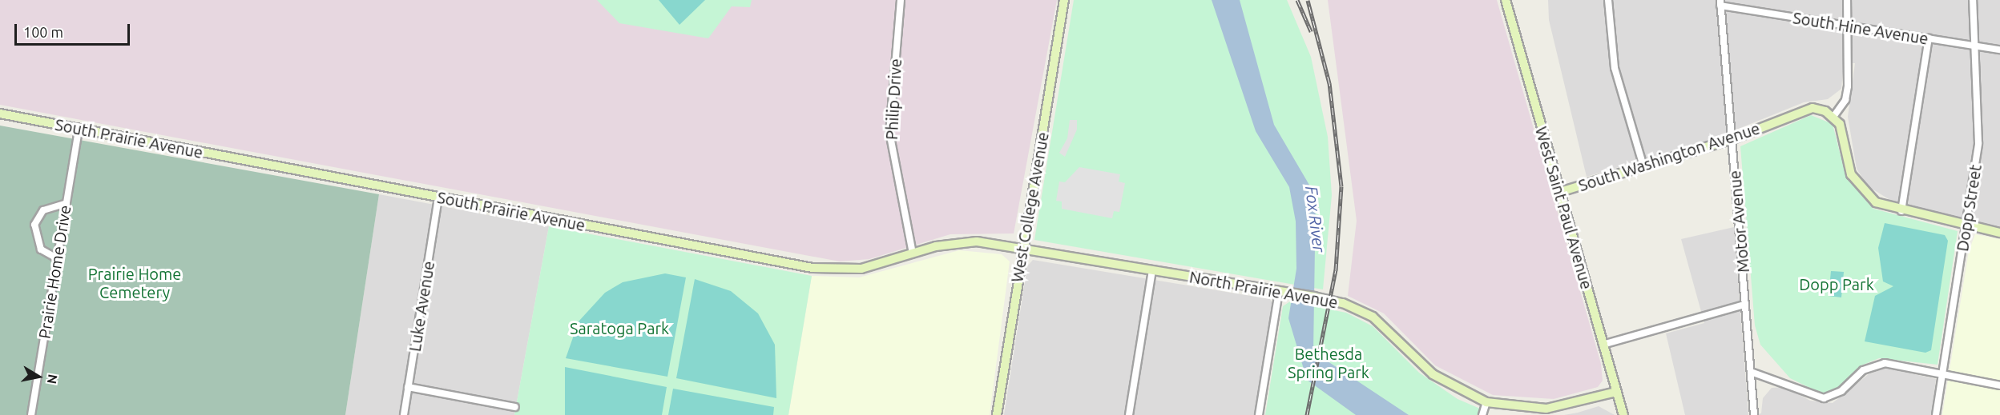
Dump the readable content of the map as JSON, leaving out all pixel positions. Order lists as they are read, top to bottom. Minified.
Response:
{"streets":{"street":["South Hine Avenue","Philip Drive","South Prairie Avenue","South Washington Avenue","West College Avenue","West Saint Paul Avenue","Dopp Street","Motor Avenue","Prairie Home Drive","North Prairie Avenue","Luke Avenue"]},"crossings":[["South Hine Avenue","Dopp Street"],["South Hine Avenue","Motor Avenue"],["Philip Drive","South Prairie Avenue"],["South Prairie Avenue","West College Avenue"],["South Prairie Avenue","Prairie Home Drive"],["South Prairie Avenue","North Prairie Avenue"],["South Prairie Avenue","Luke Avenue"],["South Washington Avenue","West Saint Paul Avenue"],["South Washington Avenue","Motor Avenue"],["West College Avenue","North Prairie Avenue"],["West Saint Paul Avenue","North Prairie Avenue"]],"water":["Fox River"],"parks":["Prairie Home Cemetery","Dopp Park","Saratoga Park","Bethesda Spring Park"],"scale_bar":"100 m","north":"right"}
